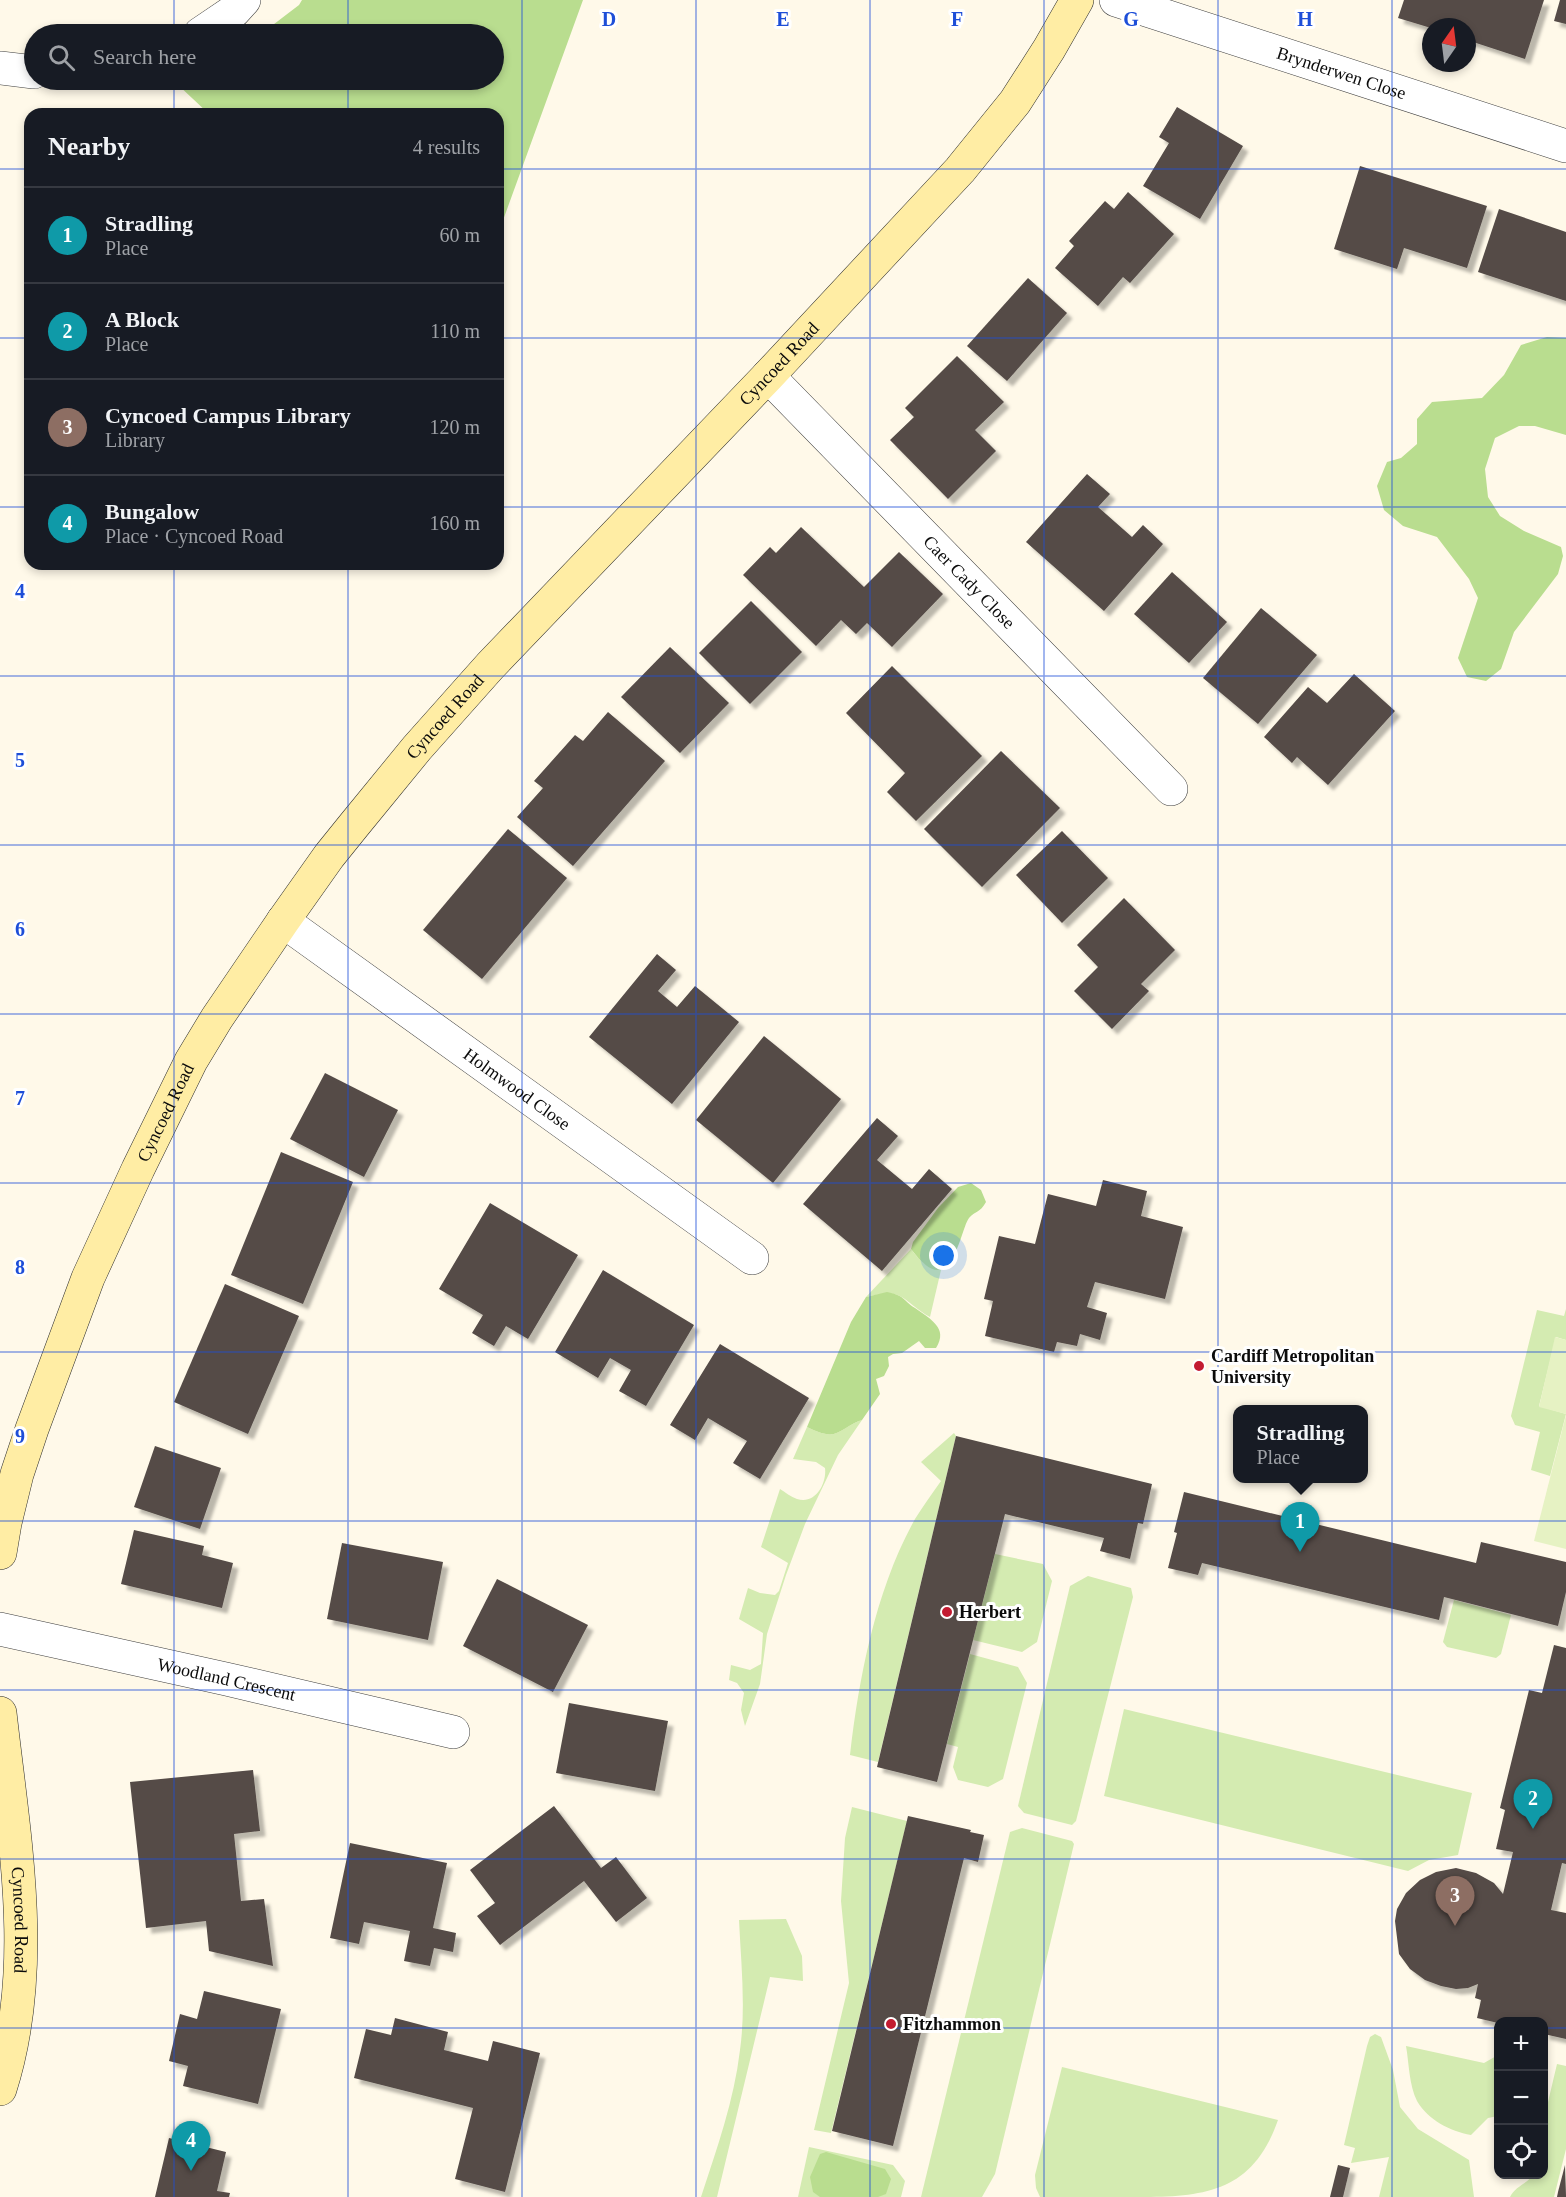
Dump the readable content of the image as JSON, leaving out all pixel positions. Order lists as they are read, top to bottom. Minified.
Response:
{"streets":{"street":["Brynderwen Close","Cyncoed Road","Caer Cady Close","Holmwood Close","Woodland Crescent"]},"crossings":[["Cyncoed Road","Caer Cady Close"],["Cyncoed Road","Holmwood Close"]],"places":["Cardiff Metropolitan University","Herbert","Fitzhammon"],"north":"top","page":{"search":"Search here","heading":["Nearby","4 results"],"list":[{"mark":"1","name":"Stradling","note":"Place","value":"60 m"},{"mark":"2","name":"A Block","note":"Place","value":"110 m"},{"mark":"3","name":"Cyncoed Campus Library","note":"Library","value":"120 m"},{"mark":"4","name":"Bungalow","note":"Place · Cyncoed Road","value":"160 m"}],"popup":["Stradling","Place"],"pins":["1","2","3","4"],"map_buttons":["+","−"]},"grid":{"columns":["D","E","F","G","H"],"rows":["4","5","6","7","8","9"]}}
